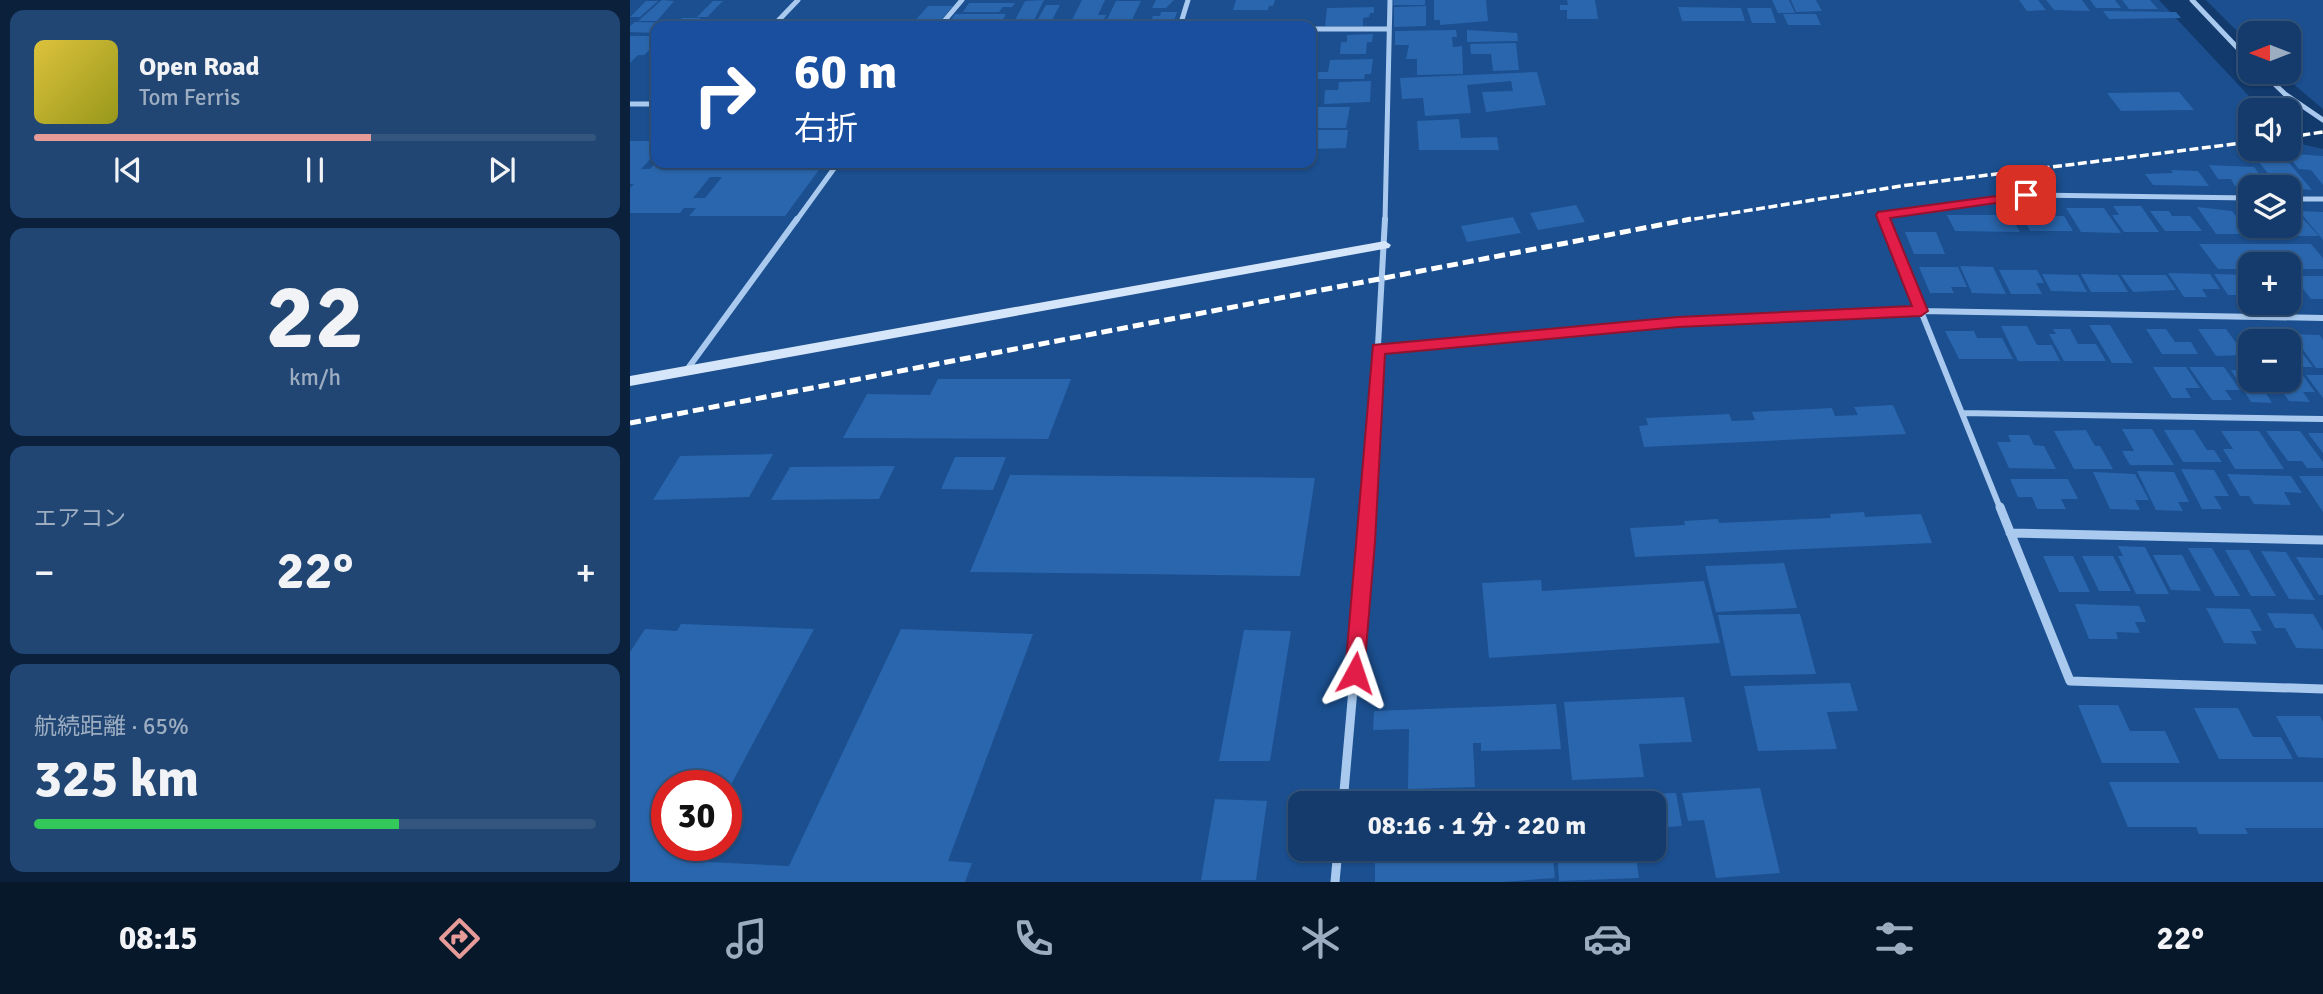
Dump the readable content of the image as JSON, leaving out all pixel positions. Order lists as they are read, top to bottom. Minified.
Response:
{"north":"left","page":{"map_buttons":["+","−"],"turn":["60 m","右折"],"song":["Open Road","Tom Ferris"],"tile":[["22","km/h"],"エアコン",["航続距離 · 65%","325 km"]],"heat":["−","22°","+"],"limit":"30","trip":"08:16 · 1 分 · 220 m","tabs":["08:15","22°"]}}
